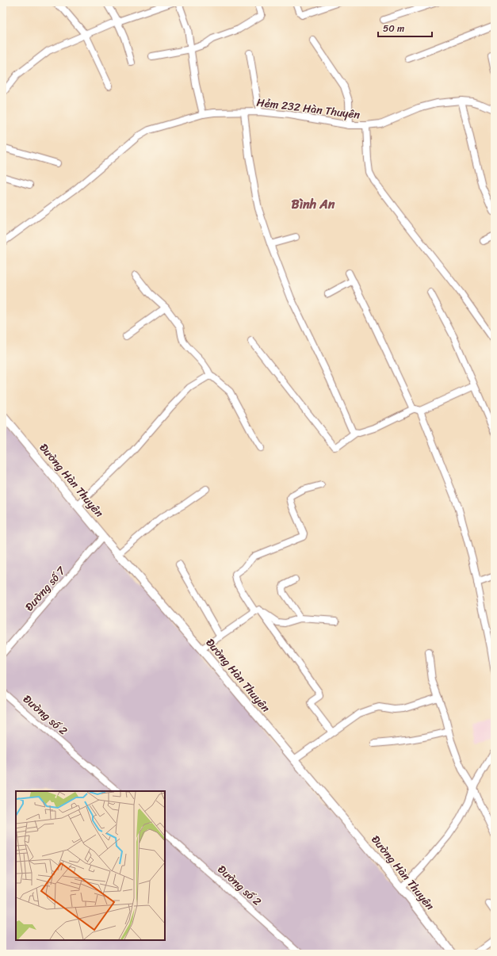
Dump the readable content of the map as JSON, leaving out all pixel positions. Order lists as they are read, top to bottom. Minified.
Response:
{"streets":{"street":["Hẻm 232 Hàn Thuyên","Đường Hàn Thuyên","Đường số 7","Đường số 2"]},"crossings":[["Đường Hàn Thuyên","Đường số 7"]],"districts":["Bình An"],"scale_bar":"50 m"}
